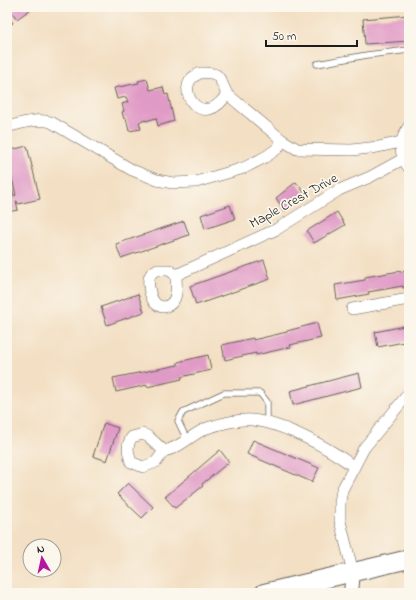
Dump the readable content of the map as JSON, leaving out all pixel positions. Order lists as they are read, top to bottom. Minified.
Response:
{"streets":{"street":["Maple Crest Drive"]},"scale_bar":"50 m","north":"top"}
